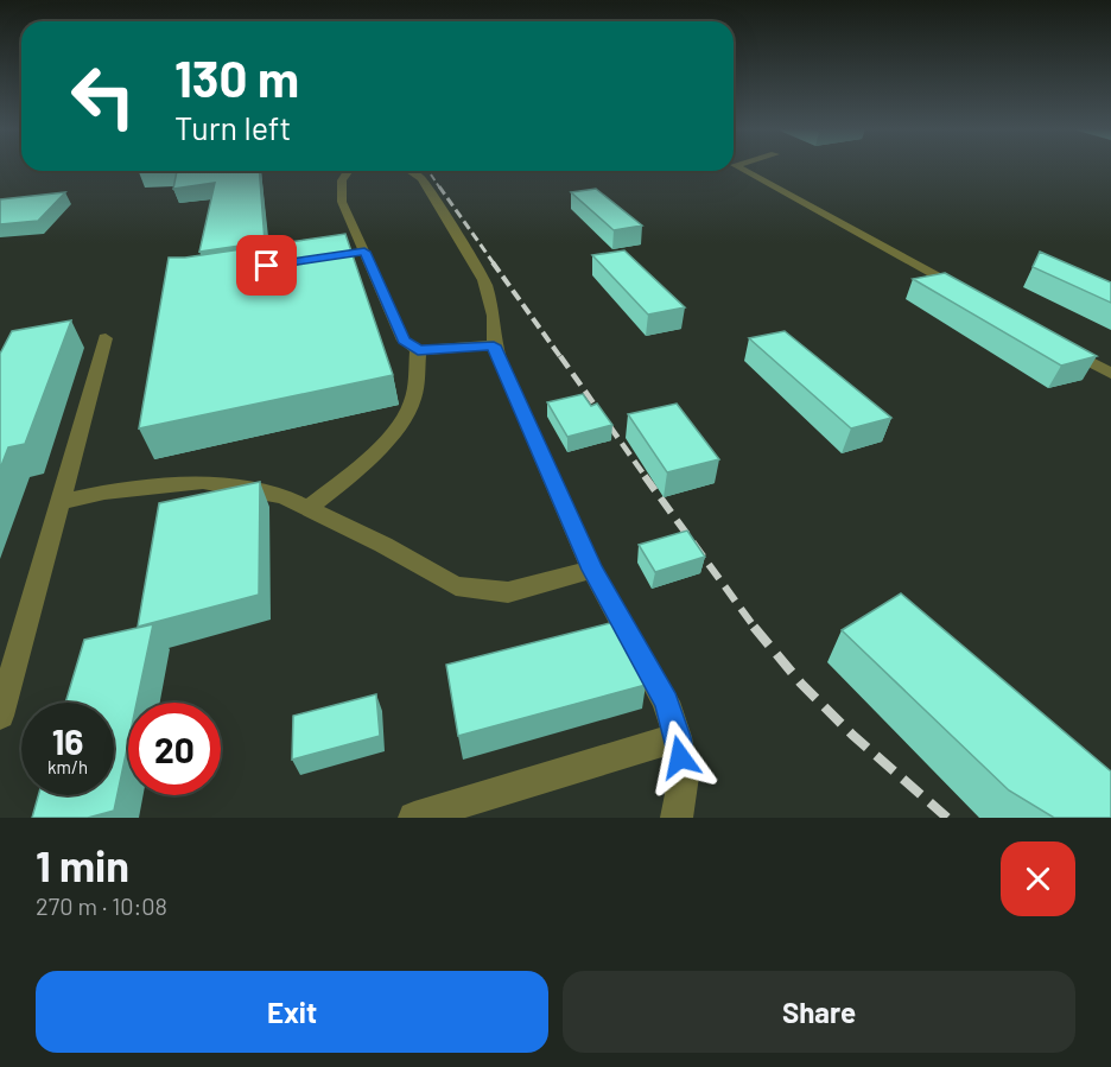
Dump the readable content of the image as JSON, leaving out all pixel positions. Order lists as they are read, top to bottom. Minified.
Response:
{"page":{"turn":["130 m","Turn left"],"speed":"16 km/h","limit":"20","heading":["1 min","270 m · 10:08"],"buttons":["Exit","Share"]}}
